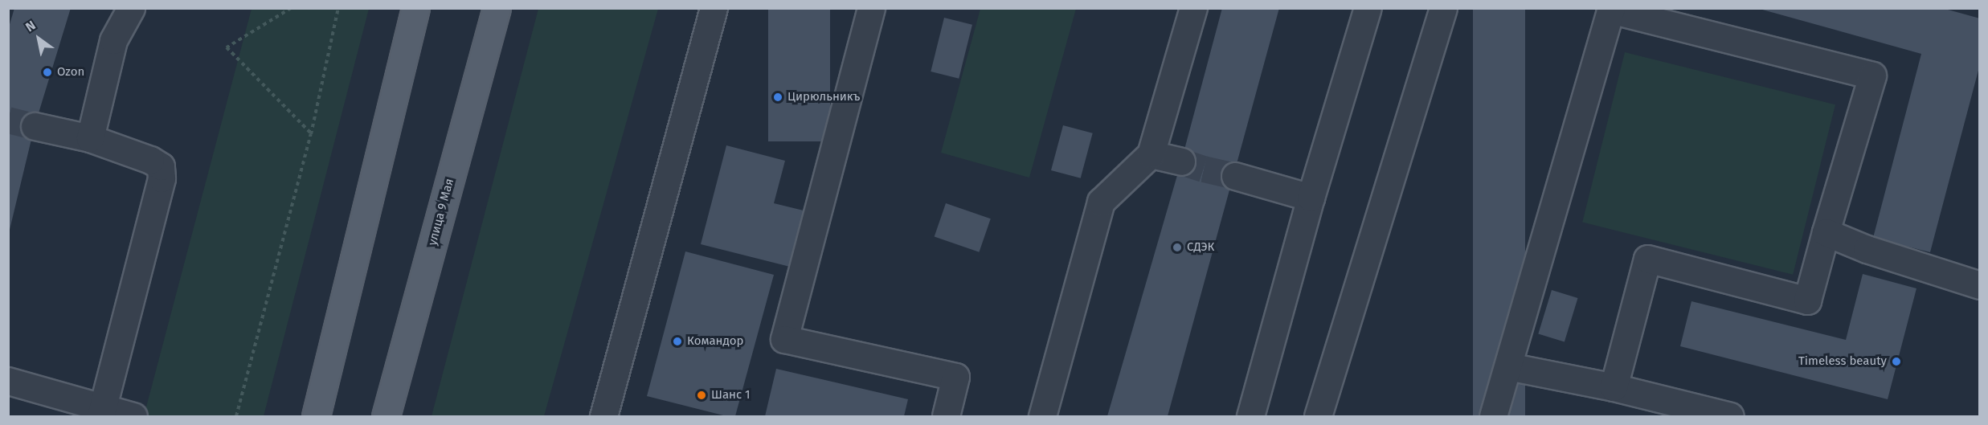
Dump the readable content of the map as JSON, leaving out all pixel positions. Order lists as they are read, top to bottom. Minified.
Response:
{"streets":{"main road":["улица 9 Мая"]},"places":["Ozon","Цирюльникъ","СДЭК","Командор","Timeless beauty","Шанс 1"],"north":"top left"}
